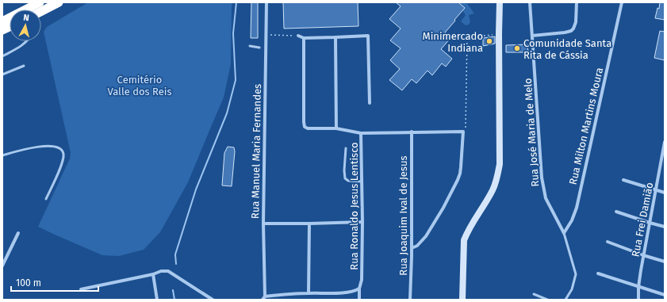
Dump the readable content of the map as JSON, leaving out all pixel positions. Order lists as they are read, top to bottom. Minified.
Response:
{"streets":{"street":["Rua Milton Martins Moura","Rua José Maria de Melo","Rua Manuel Maria Fernandes","Rua Ronaldo Jesus Lentisco","Rua Joaquim Ival de Jesus","Rua Frei Damião"]},"crossings":[["Rua Milton Martins Moura","Rua José Maria de Melo"]],"parks":["Cemitério Valle dos Reis"],"places":["Minimercado Indiana","Comunidade Santa Rita de Cássia"],"scale_bar":"100 m","north":"top"}
